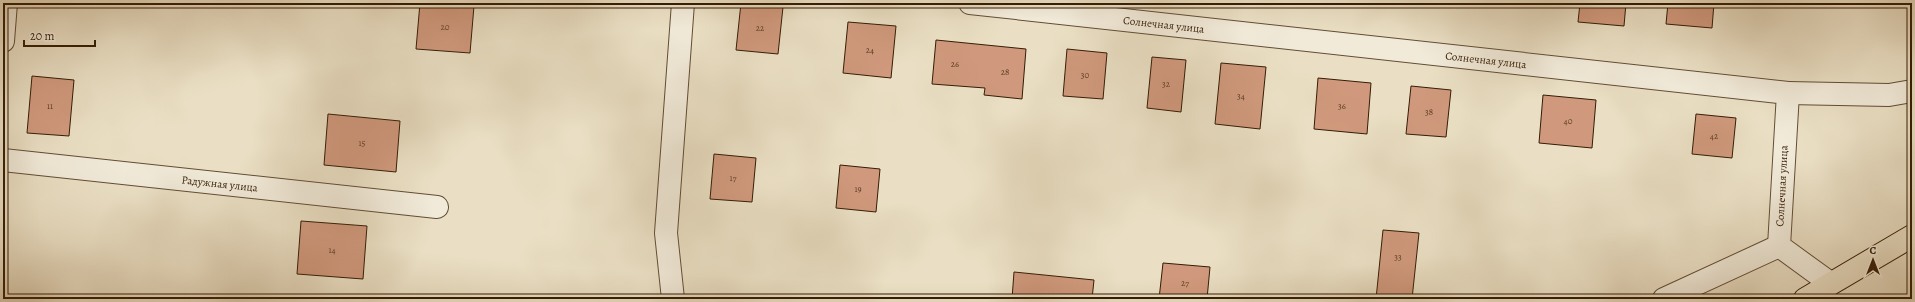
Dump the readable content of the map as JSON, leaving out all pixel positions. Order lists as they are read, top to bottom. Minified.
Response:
{"streets":{"street":["Солнечная улица","Радужная улица"]},"house_numbers":["20","22","24","26","28","30","32","34","11","36","38","40","42","15","17","19","14","33","27"],"scale_bar":"20 m","north":"top"}
